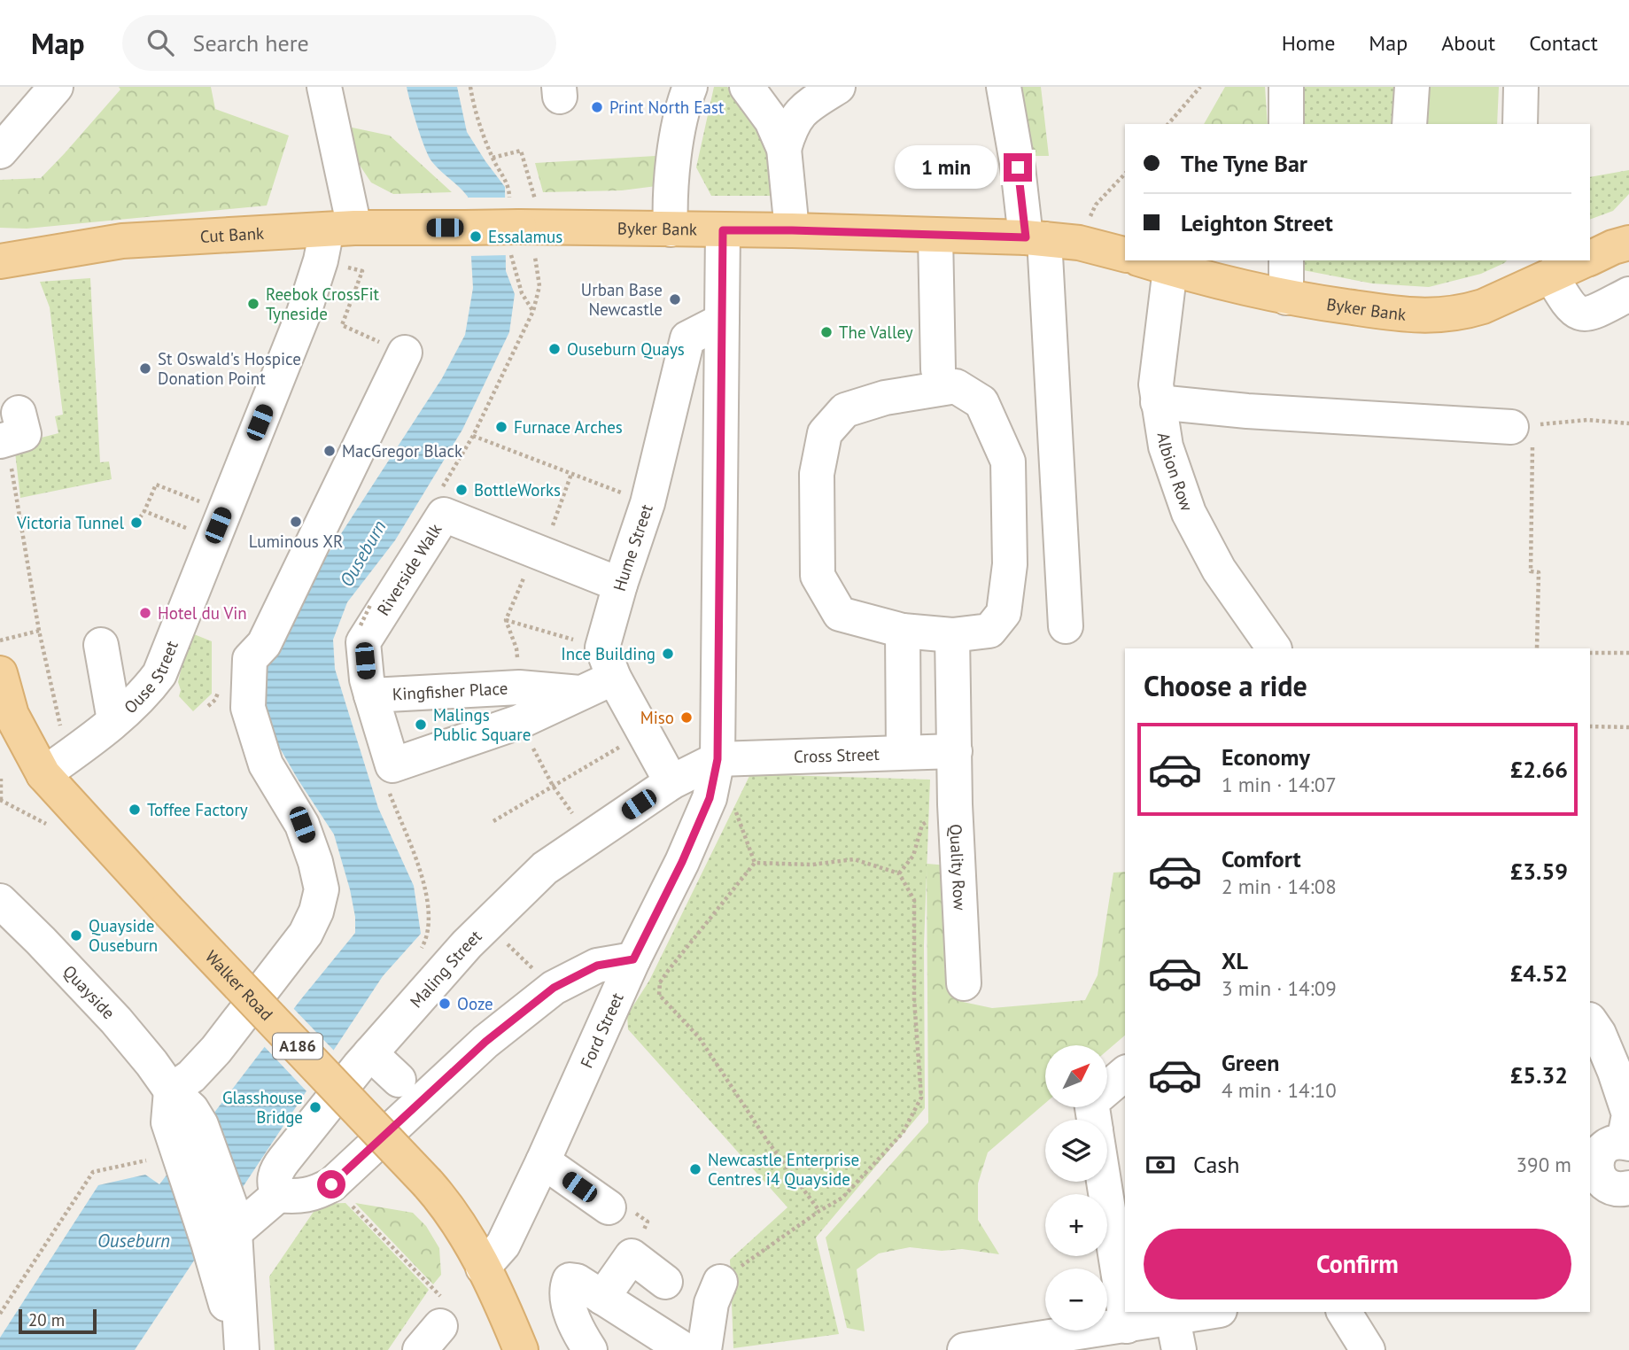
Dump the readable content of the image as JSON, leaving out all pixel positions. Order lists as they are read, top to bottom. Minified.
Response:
{"streets":{"main road":["Byker Bank","Cut Bank","Walker Road","A186"],"street":["Albion Row","Hume Street","Riverside Walk","Ouse Street","Kingfisher Place","Cross Street","Quality Row","Maling Street","Quayside","Ford Street"]},"crossings":[["Byker Bank","Cut Bank"],["Byker Bank","Albion Row"],["Byker Bank","Ford Street"],["Cut Bank","Ouse Street"],["Hume Street","Kingfisher Place"],["Hume Street","Ford Street"],["Riverside Walk","Kingfisher Place"],["Ouse Street","Walker Road"],["Cross Street","Quality Row"],["Cross Street","Maling Street"],["Cross Street","Ford Street"],["Maling Street","Quayside"],["Maling Street","Ford Street"],["Walker Road","Ford Street"],["Walker Road","A186"]],"water":["Ouseburn"],"places":["Print North East","Essalamus","Urban Base Newcastle","Reebok CrossFit Tyneside","The Valley","Ouseburn Quays","St Oswald's Hospice Donation Point","Furnace Arches","MacGregor Black","BottleWorks","Luminous XR","Victoria Tunnel","Hotel du Vin","Ince Building","Miso","Malings Public Square","Toffee Factory","Quayside Ouseburn","Ooze","Glasshouse Bridge","Newcastle Enterprise Centres i4 Quayside"],"scale_bar":"20 m","north":"top right","page":{"header":"Map","search":"Search here","nav":["Home","Map","About","Contact"],"banner":["The Tyne Bar","Leighton Street"],"bubble":"1 min","heading":"Choose a ride","list":[{"name":"Economy","note":"1 min · 14:07","value":"£2.66"},{"name":"Comfort","note":"2 min · 14:08","value":"£3.59"},{"name":"XL","note":"3 min · 14:09","value":"£4.52"},{"name":"Green","note":"4 min · 14:10","value":"£5.32"}],"map_buttons":["+","−"],"pay":["Cash","390 m"],"buttons":"Confirm","scale":"20 m"}}
